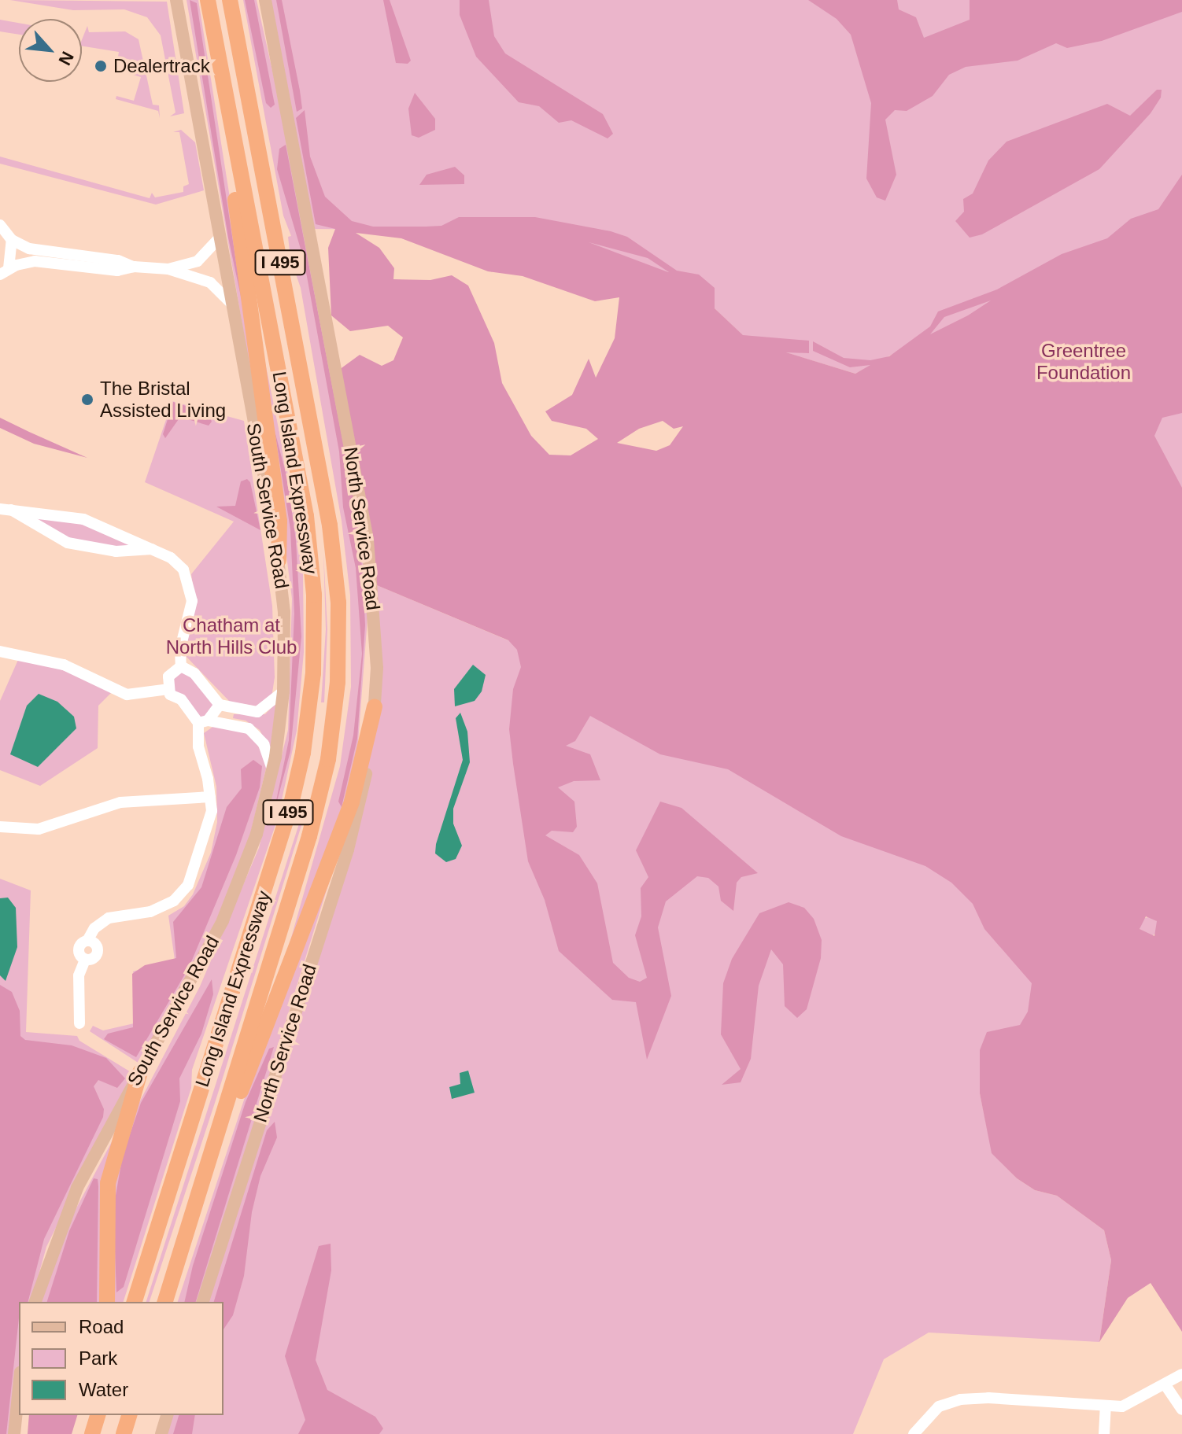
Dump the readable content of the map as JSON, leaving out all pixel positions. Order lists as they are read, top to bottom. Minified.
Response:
{"streets":{"highway":["I 495","Long Island Expressway"],"main road":["South Service Road","North Service Road"]},"parks":["Greentree Foundation","Chatham at North Hills Club"],"places":["Dealertrack","The Bristal Assisted Living"],"legend":["Road","Park","Water"],"north":"bottom right"}
